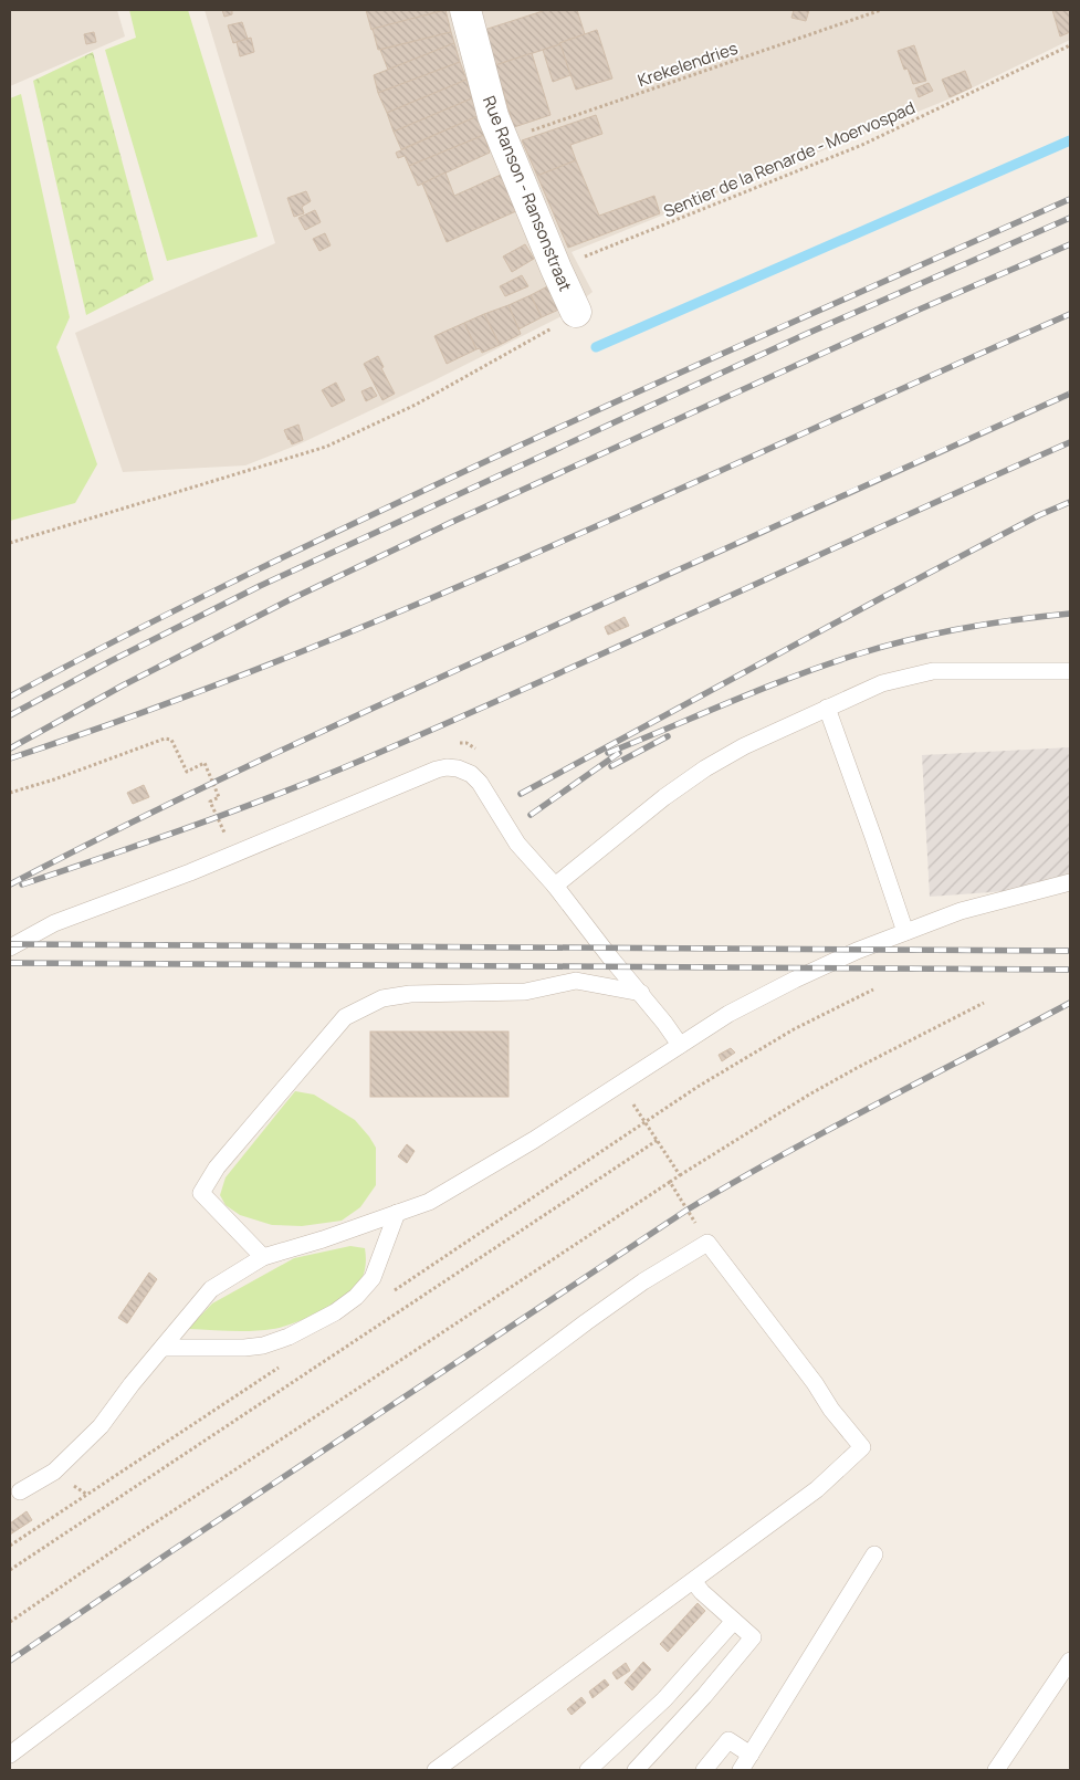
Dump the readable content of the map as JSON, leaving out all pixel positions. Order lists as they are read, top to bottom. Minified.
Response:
{"streets":{"street":["Rue Ranson - Ransonstraat"],"path":["Krekelendries","Sentier de la Renarde - Moervospad"]},"crossings":[["Krekelendries","Rue Ranson - Ransonstraat"]]}
